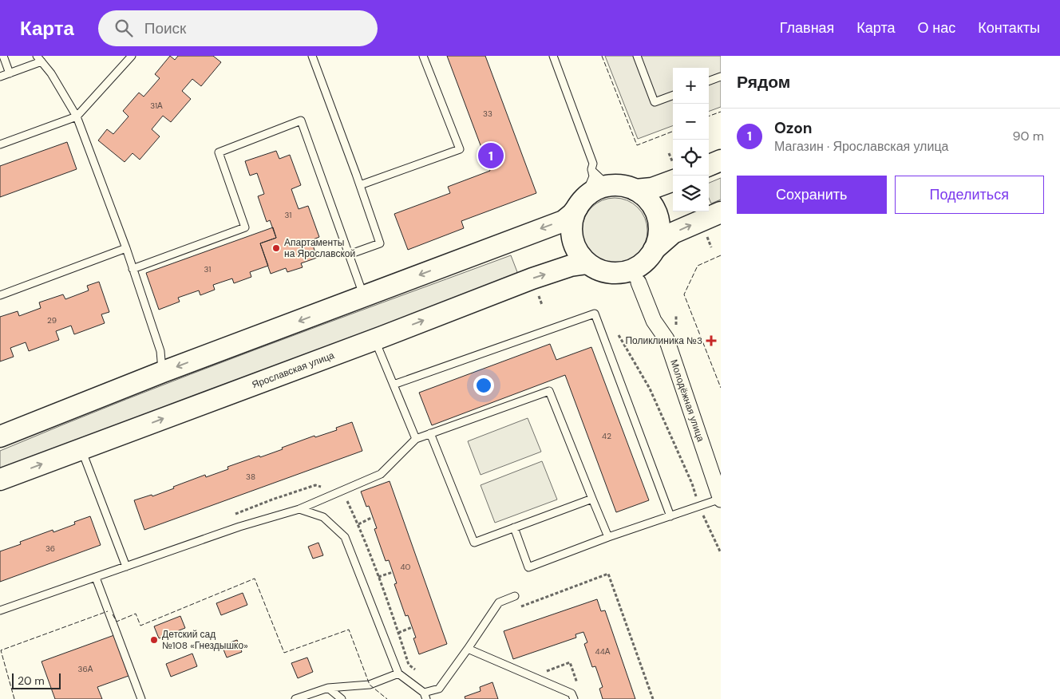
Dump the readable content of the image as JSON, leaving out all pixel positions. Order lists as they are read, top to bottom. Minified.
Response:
{"streets":{"main road":["Ярославская улица"],"street":["Молодёжная улица"]},"crossings":[["Ярославская улица","Молодёжная улица"]],"places":{"other":["Апартаменты на Ярославской","Детский сад №108 «Гнездышко»"],"health":["Поликлиника №3"]},"house_numbers":["31А","33","31","31","29","42","38","36","40","44А","36А"],"scale_bar":"20 m","page":{"header":"Карта","search":"Поиск","nav":["Главная","Карта","О нас","Контакты"],"heading":"Рядом","map_buttons":["+","−"],"list":[{"mark":"1","name":"Ozon","note":"Магазин · Ярославская улица","value":"90 m"}],"pins":"1","buttons":["Сохранить","Поделиться"],"scale":"20 m"}}
